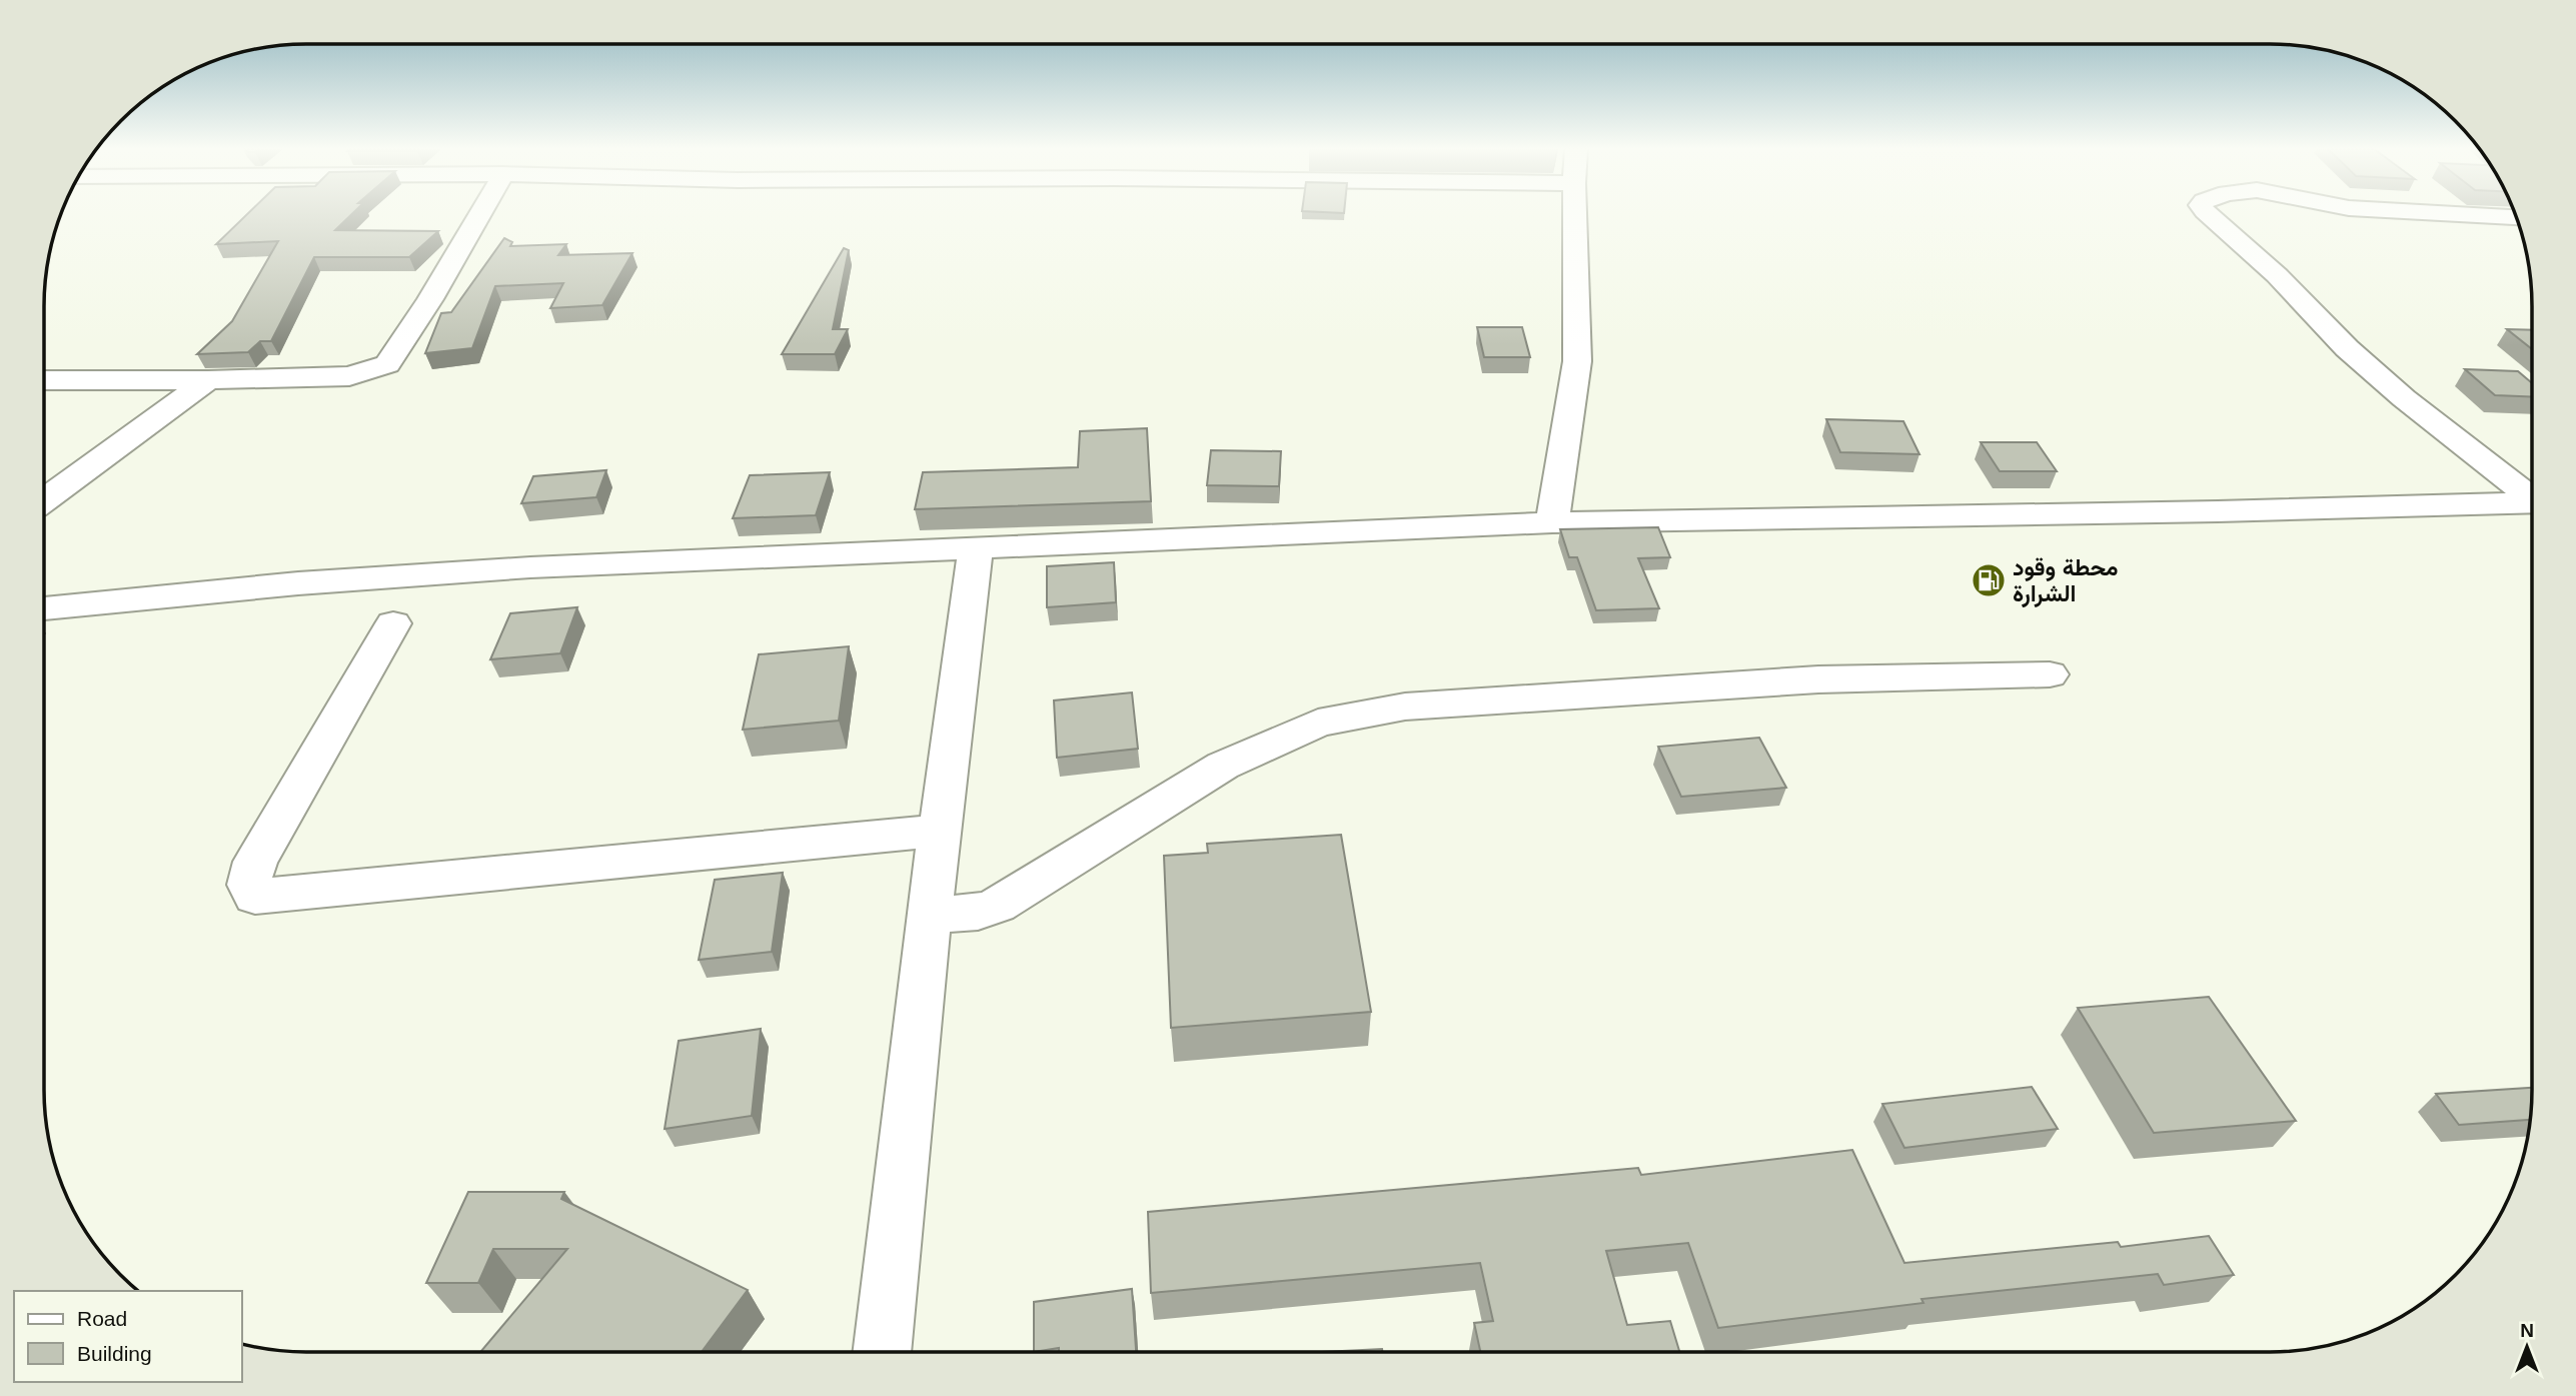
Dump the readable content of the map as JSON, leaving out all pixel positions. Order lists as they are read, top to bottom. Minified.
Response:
{"places":{"fuel station":["محطة وقود الشرارة"]},"legend":["Road","Building"],"north":"top"}
